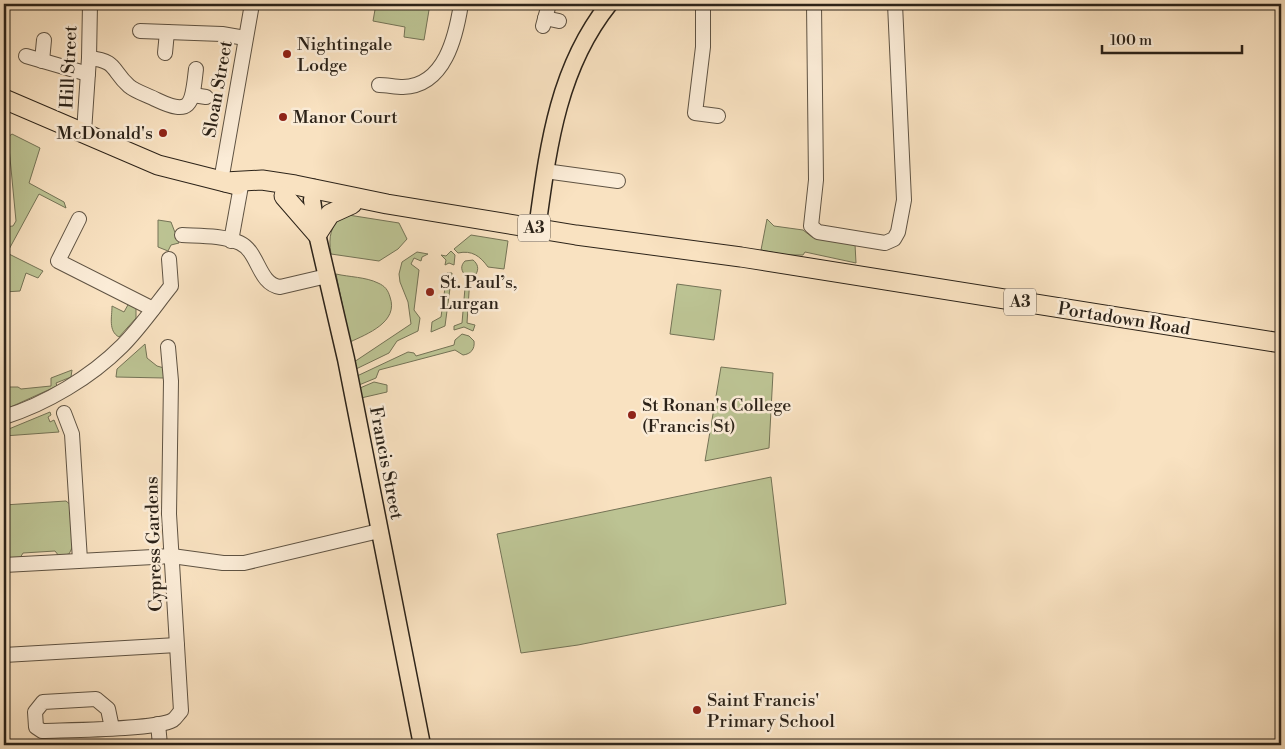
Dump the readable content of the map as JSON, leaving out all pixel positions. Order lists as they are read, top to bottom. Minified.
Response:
{"streets":{"highway":["A3","Portadown Road"],"main road":["Francis Street"],"street":["Hill Street","Sloan Street","Cypress Gardens"]},"crossings":[["Hill Street","A3"],["Sloan Street","A3"],["A3","Portadown Road"],["A3","Francis Street"]],"places":["Nightingale Lodge","Manor Court","McDonald's","St. Paul’s, Lurgan","St Ronan's College (Francis St)","Saint Francis' Primary School"],"scale_bar":"100 m"}
